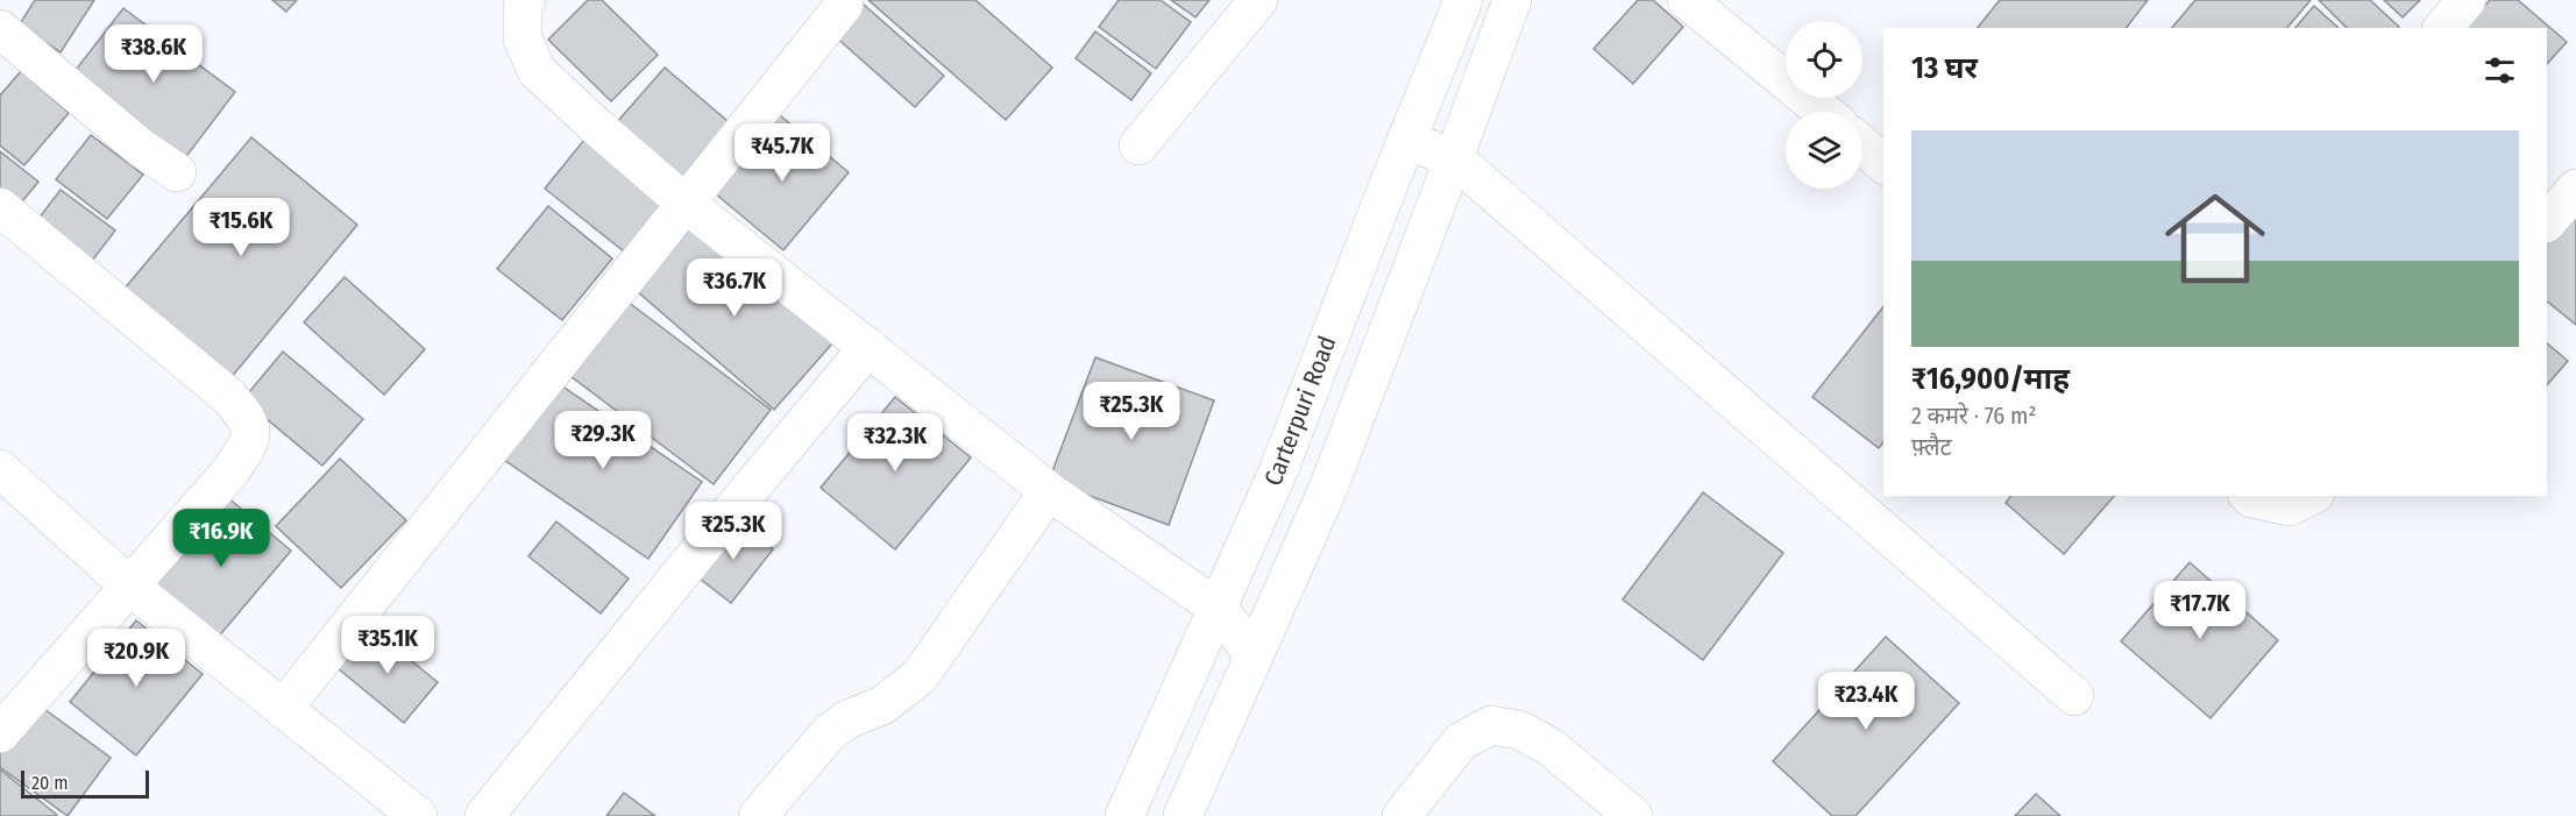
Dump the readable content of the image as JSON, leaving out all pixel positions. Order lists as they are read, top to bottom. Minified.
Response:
{"streets":{"street":["Carterpuri Road"]},"scale_bar":"20 m","page":{"price":["₹38.6K","₹45.7K","₹15.6K","₹36.7K","₹25.3K","₹29.3K","₹32.3K","₹25.3K","₹16.9K","₹17.7K","₹35.1K","₹20.9K","₹23.4K"],"heading":"13 घर","list":[{"name":"₹16,900/माह","note":"2 कमरे · 76 m² · फ़्लैट"}],"scale":"20 m"}}
